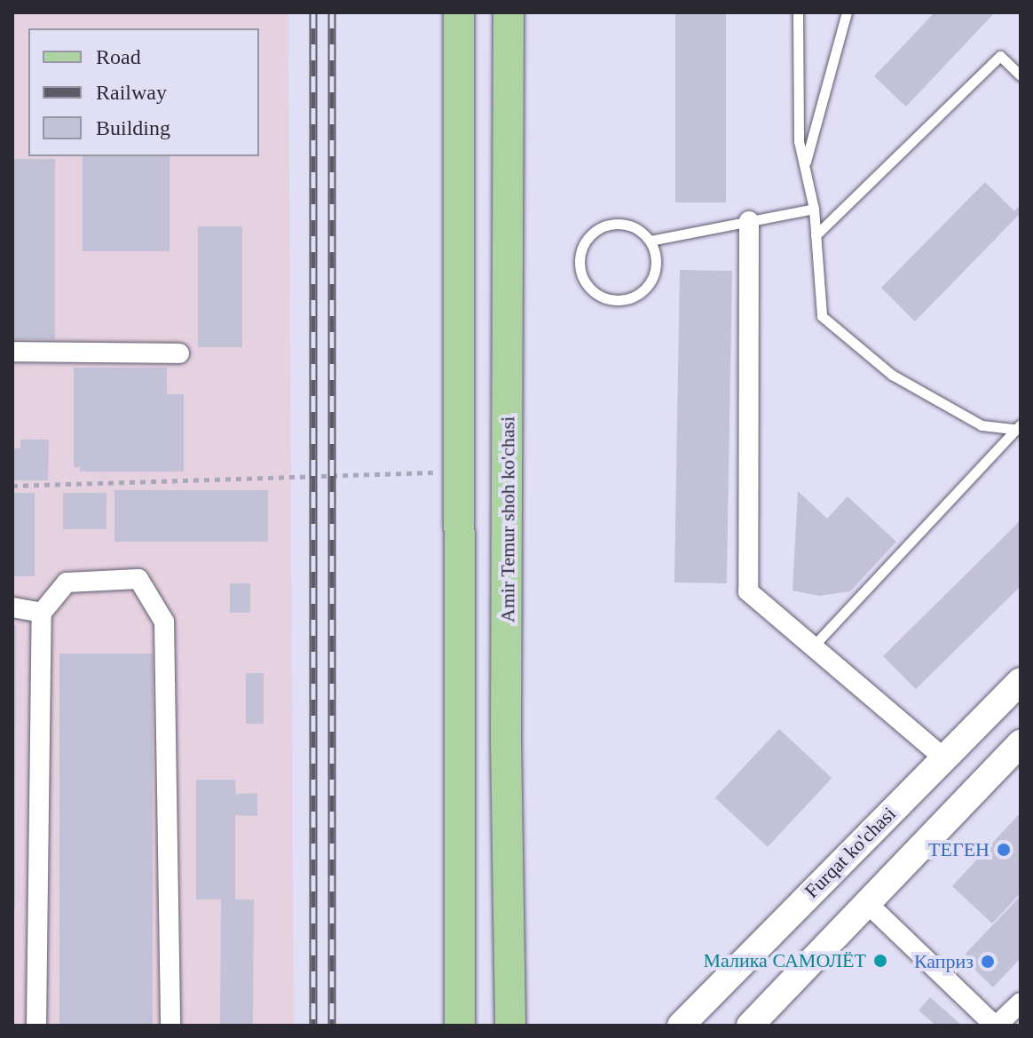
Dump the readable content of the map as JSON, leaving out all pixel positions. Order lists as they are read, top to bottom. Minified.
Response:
{"streets":{"main road":["Amir Temur shoh ko'chasi","Furqat ko'chasi"]},"places":["ТЕГЕН","Малика САМОЛЁТ","Каприз"],"legend":["Road","Railway","Building"]}
